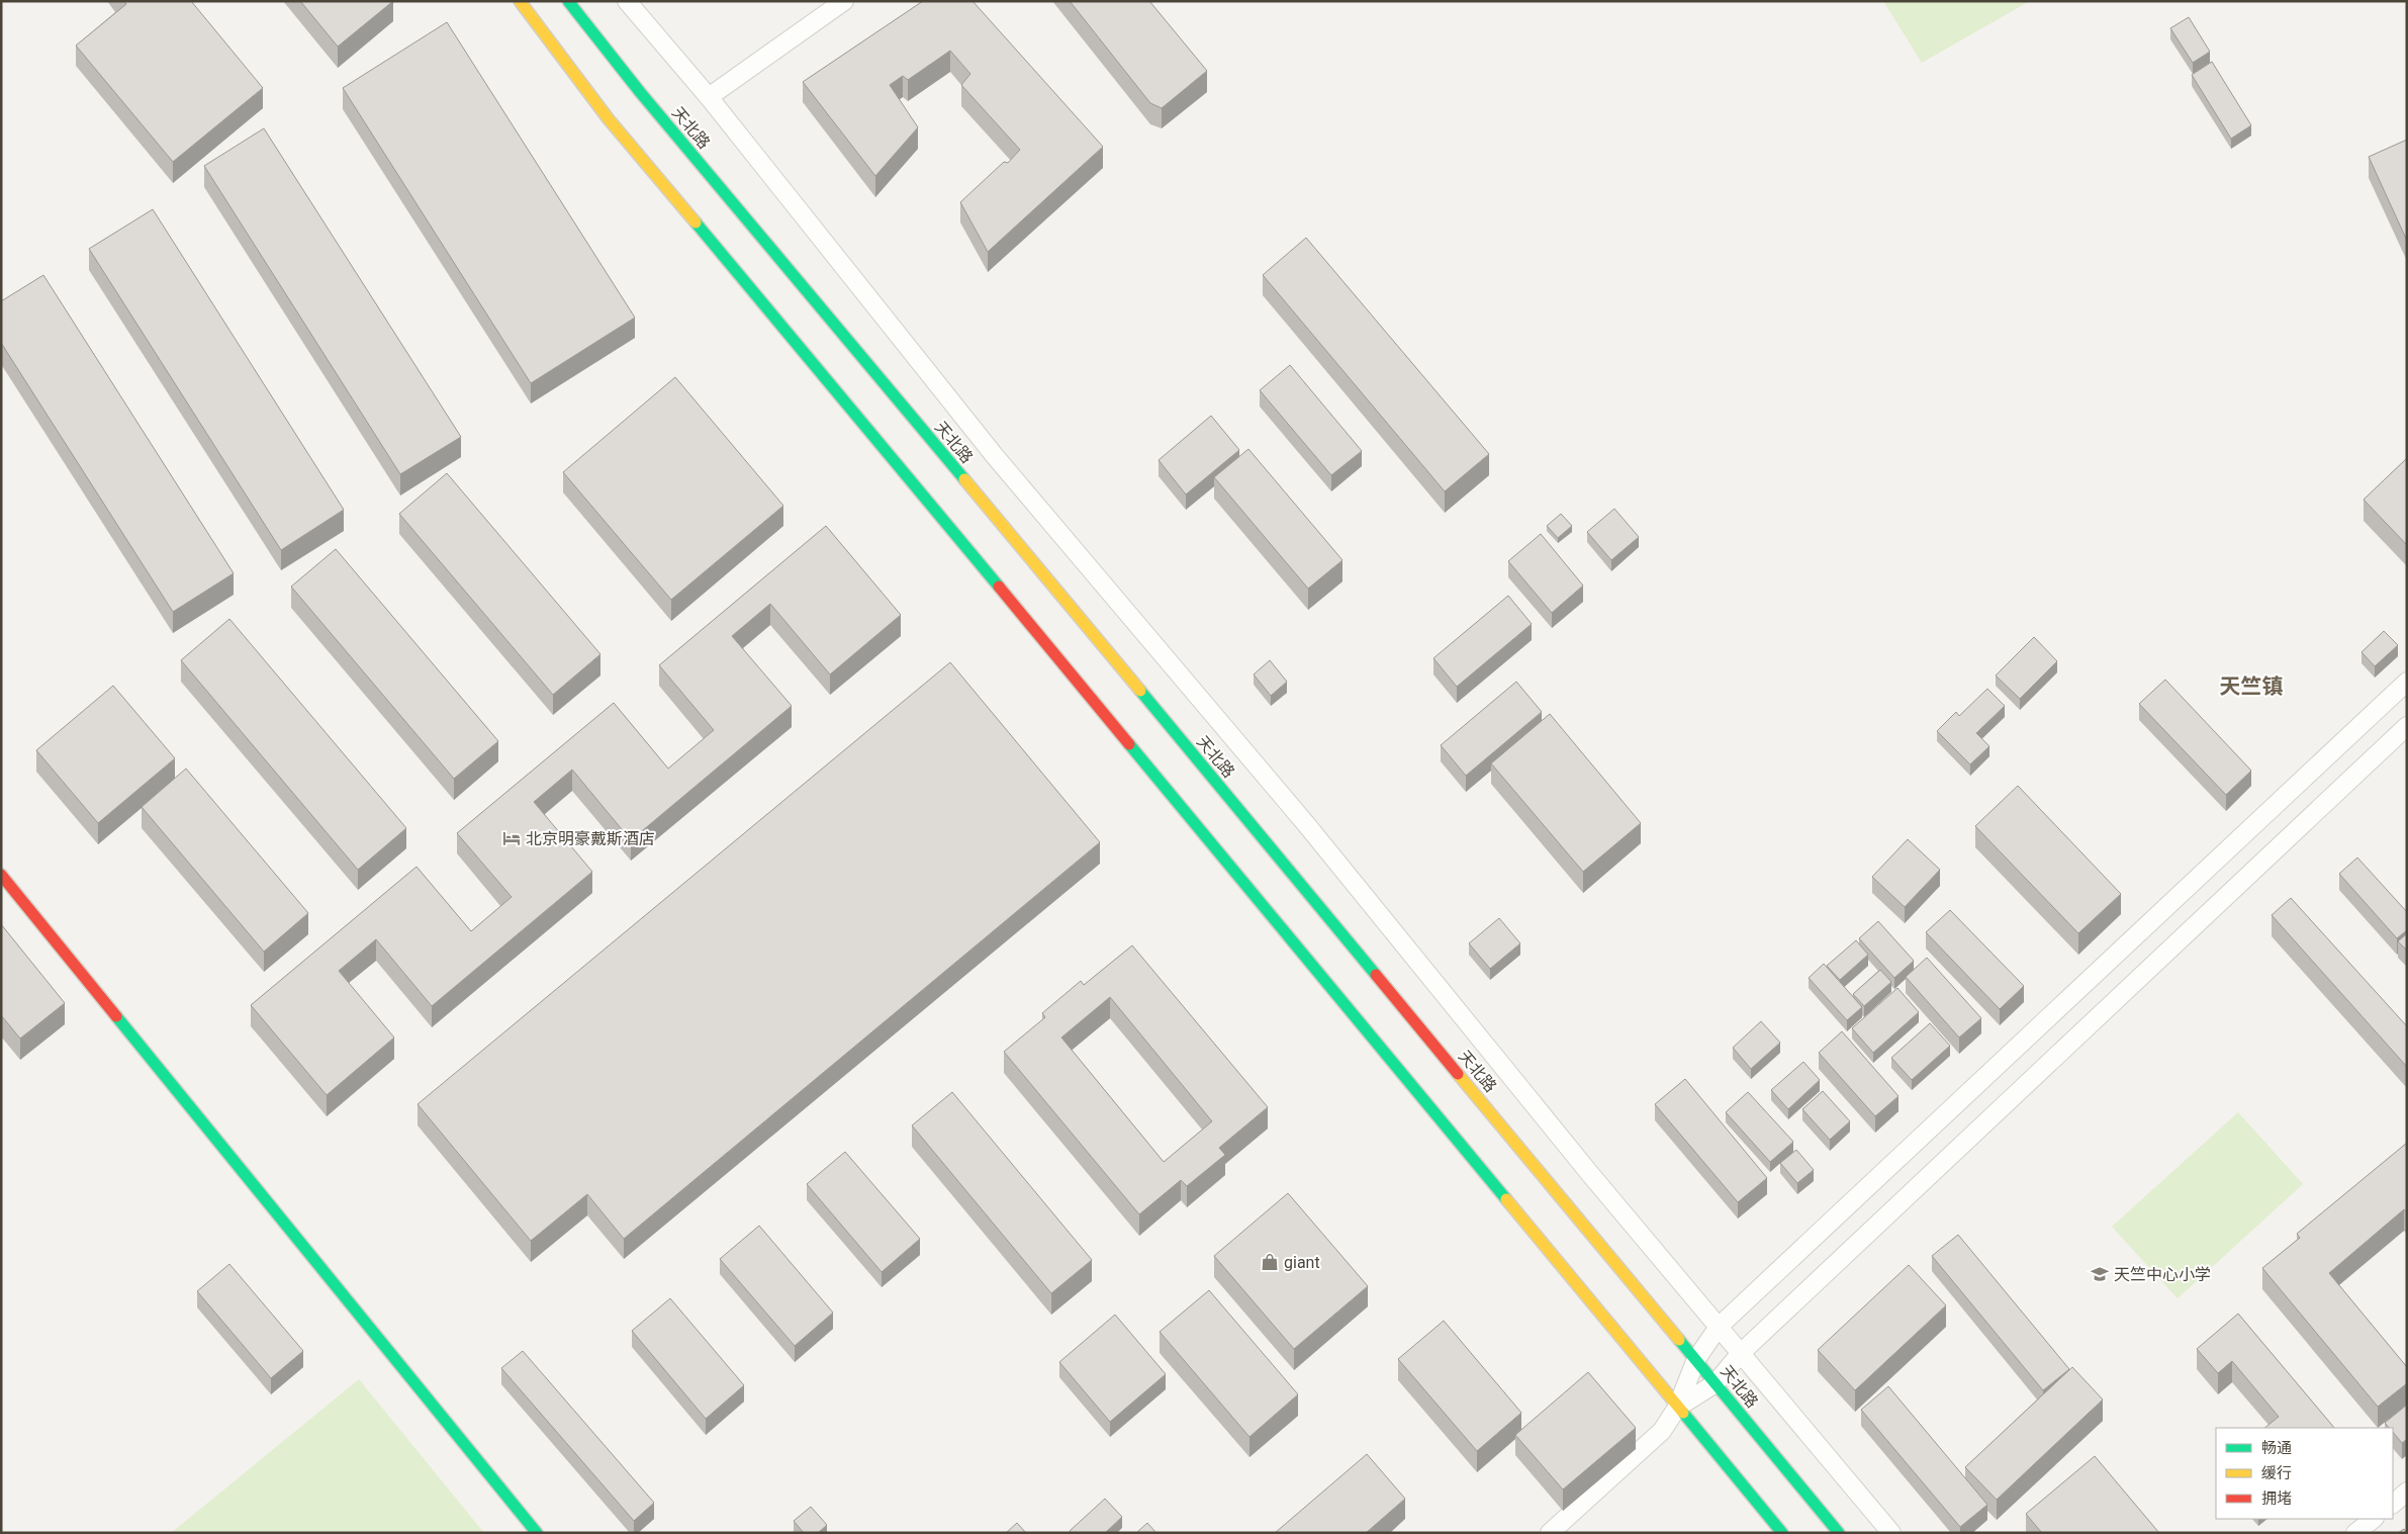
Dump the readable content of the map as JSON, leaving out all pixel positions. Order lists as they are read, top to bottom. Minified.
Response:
{"streets":{"main road":["天北路"]},"districts":["天竺镇"],"places":{"hotel":["北京明豪戴斯酒店"],"shop":["giant"],"school or university":["天竺中心小学"]},"legend":["畅通","缓行","拥堵"]}
